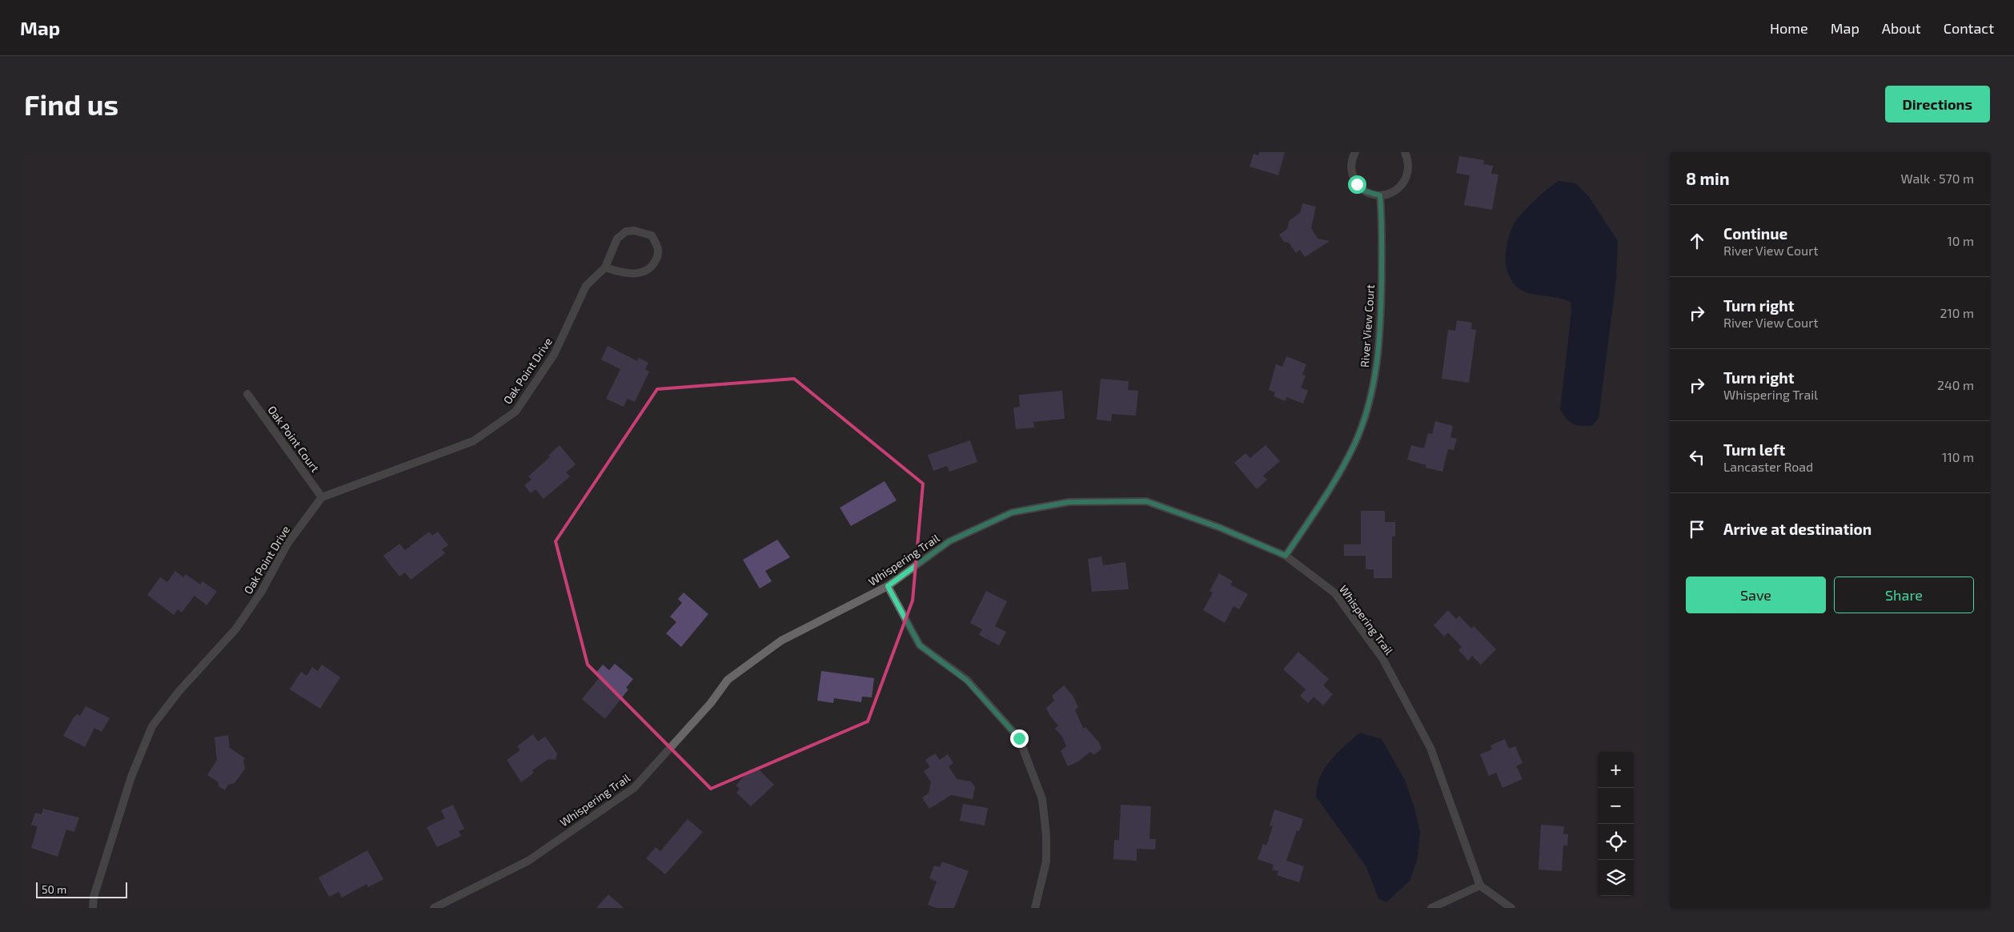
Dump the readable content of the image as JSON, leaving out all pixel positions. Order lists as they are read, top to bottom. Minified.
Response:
{"streets":{"street":["River View Court","Oak Point Drive","Oak Point Court","Whispering Trail"]},"crossings":[["River View Court","Whispering Trail"],["Oak Point Drive","Oak Point Court"]],"scale_bar":"50 m","page":{"header":"Map","nav":["Home","Map","About","Contact"],"buttons":["Directions",["Save","Share"]],"title":"Find us","heading":["8 min","Walk · 570 m"],"list":[["Continue","River View Court","10 m"],["Turn right","River View Court","210 m"],["Turn right","Whispering Trail","240 m"],["Turn left","Lancaster Road","110 m"],"Arrive at destination"],"map_buttons":["+","−"],"scale":"50 m"}}
